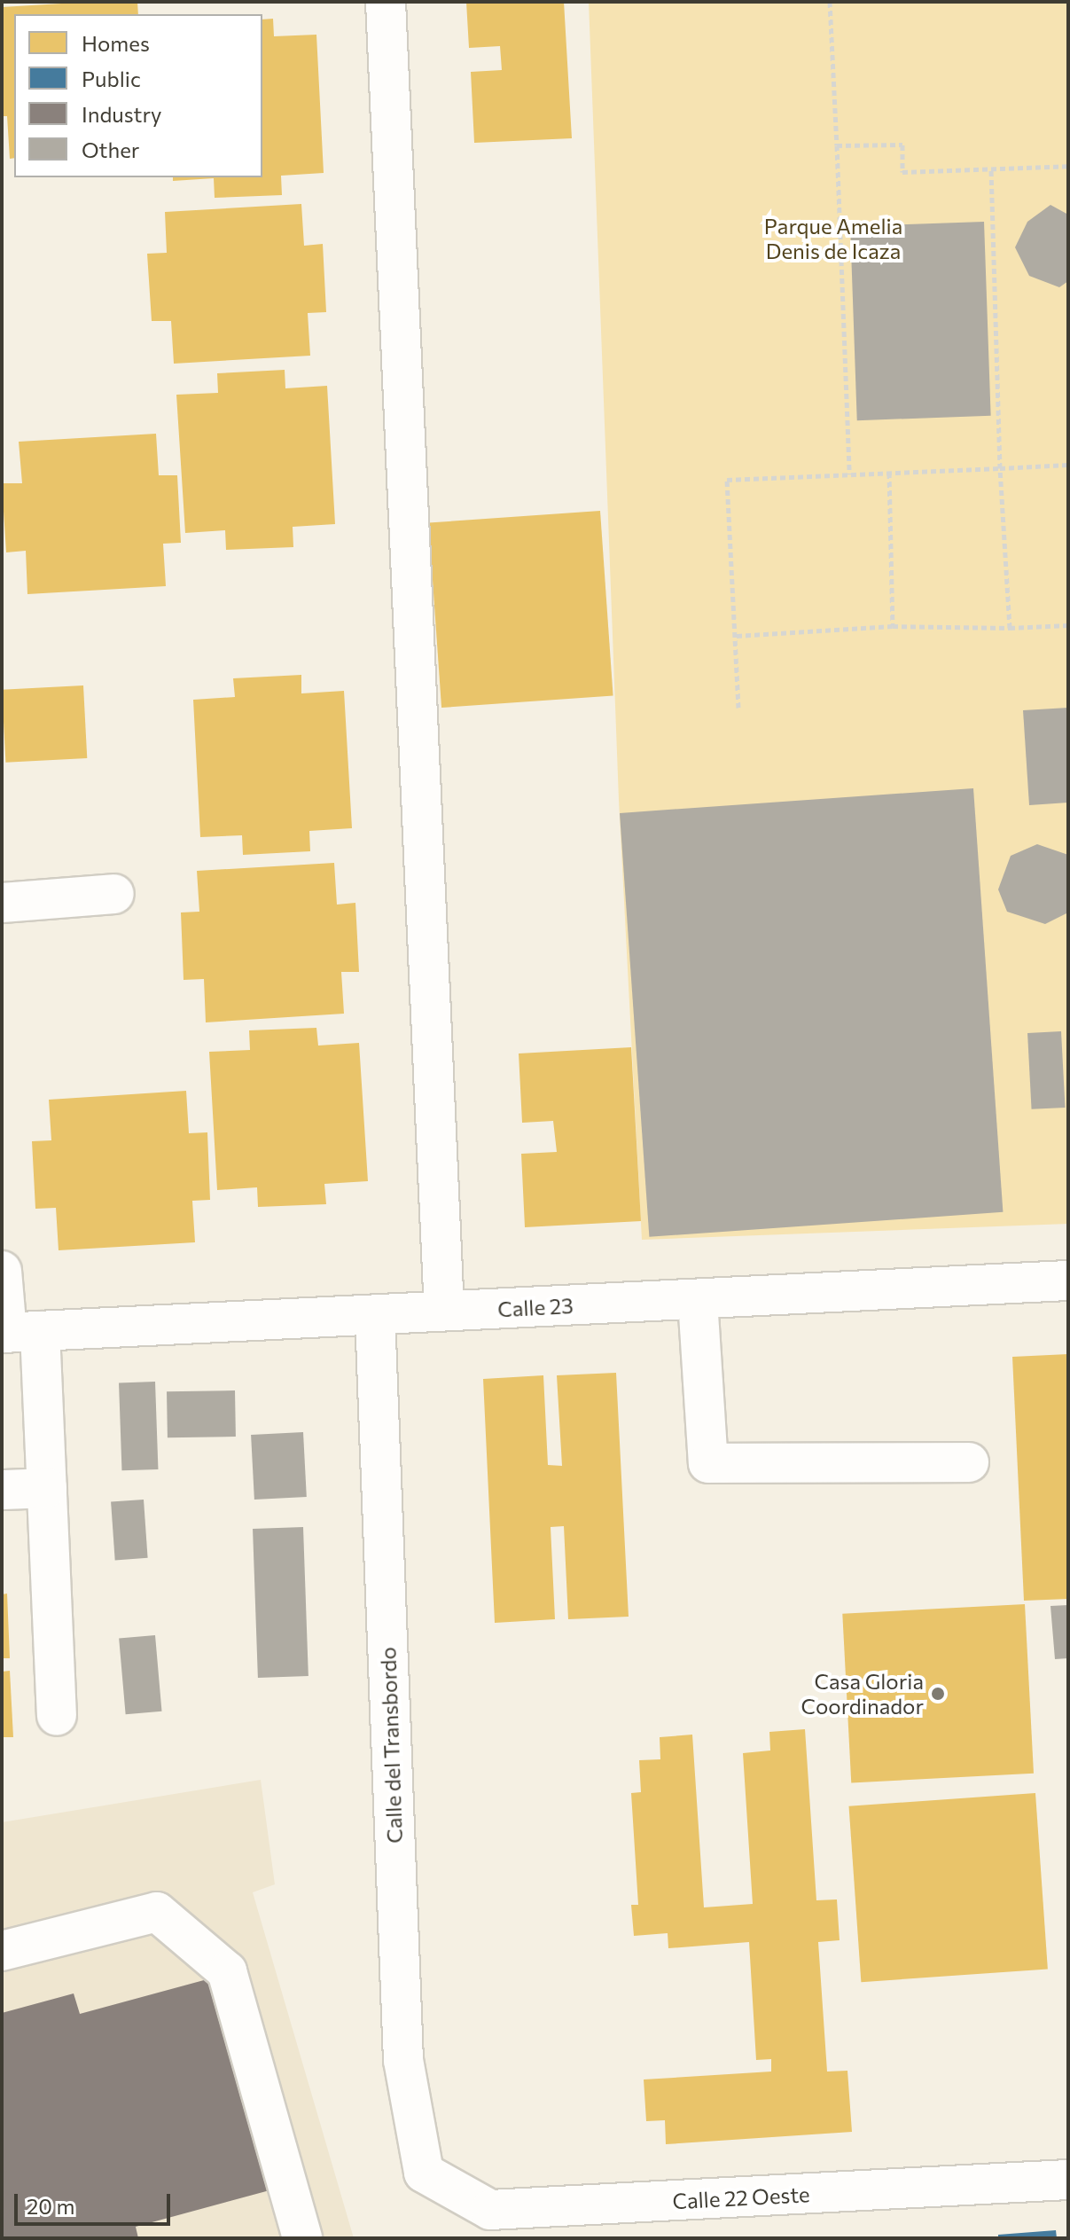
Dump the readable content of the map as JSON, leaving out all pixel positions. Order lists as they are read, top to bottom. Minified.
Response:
{"streets":{"street":["Calle 23","Calle del Transbordo","Calle 22 Oeste"]},"crossings":[["Calle 23","Calle del Transbordo"],["Calle del Transbordo","Calle 22 Oeste"]],"parks":["Parque Amelia Denis de Icaza"],"places":["Casa Gloria Coordinador"],"legend":["Homes","Public","Industry","Other"],"scale_bar":"20 m"}
